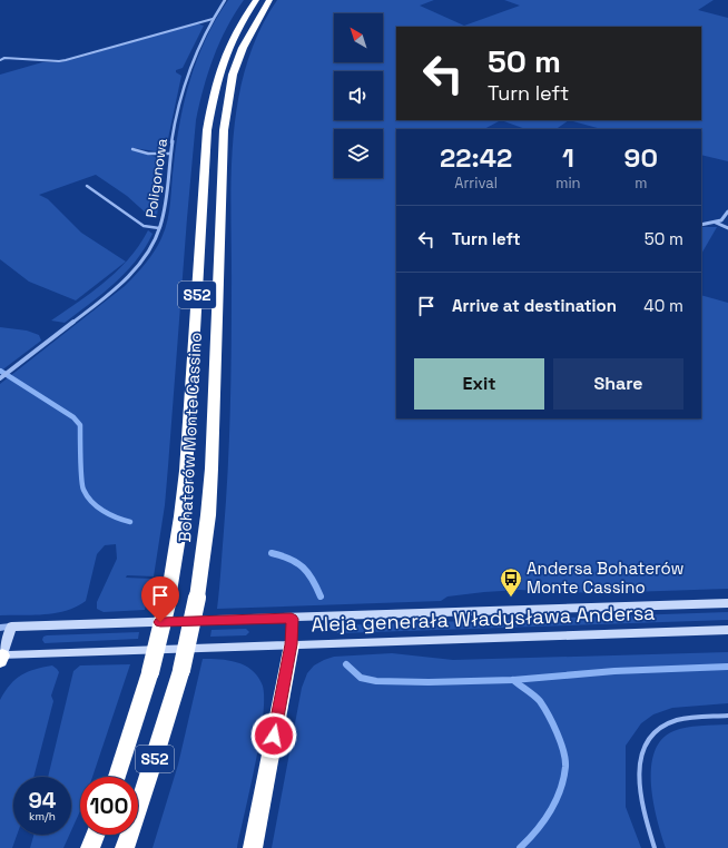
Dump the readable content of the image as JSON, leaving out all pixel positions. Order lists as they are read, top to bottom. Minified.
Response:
{"streets":{"highway":["S52","Bohaterów Monte Cassino"],"main road":["Aleja generała Władysława Andersa"],"street":["Poligonowa"]},"places":{"bus stop":["Andersa Bohaterów Monte Cassino"]},"north":"top left","page":{"turn":["50 m","Turn left"],"eta":["22:42","Arrival","1","min","90","m"],"list":[{"name":"Turn left","value":"50 m"},{"name":"Arrive at destination","value":"40 m"}],"buttons":["Exit","Share"],"speed":"94 km/h","limit":"100"}}
